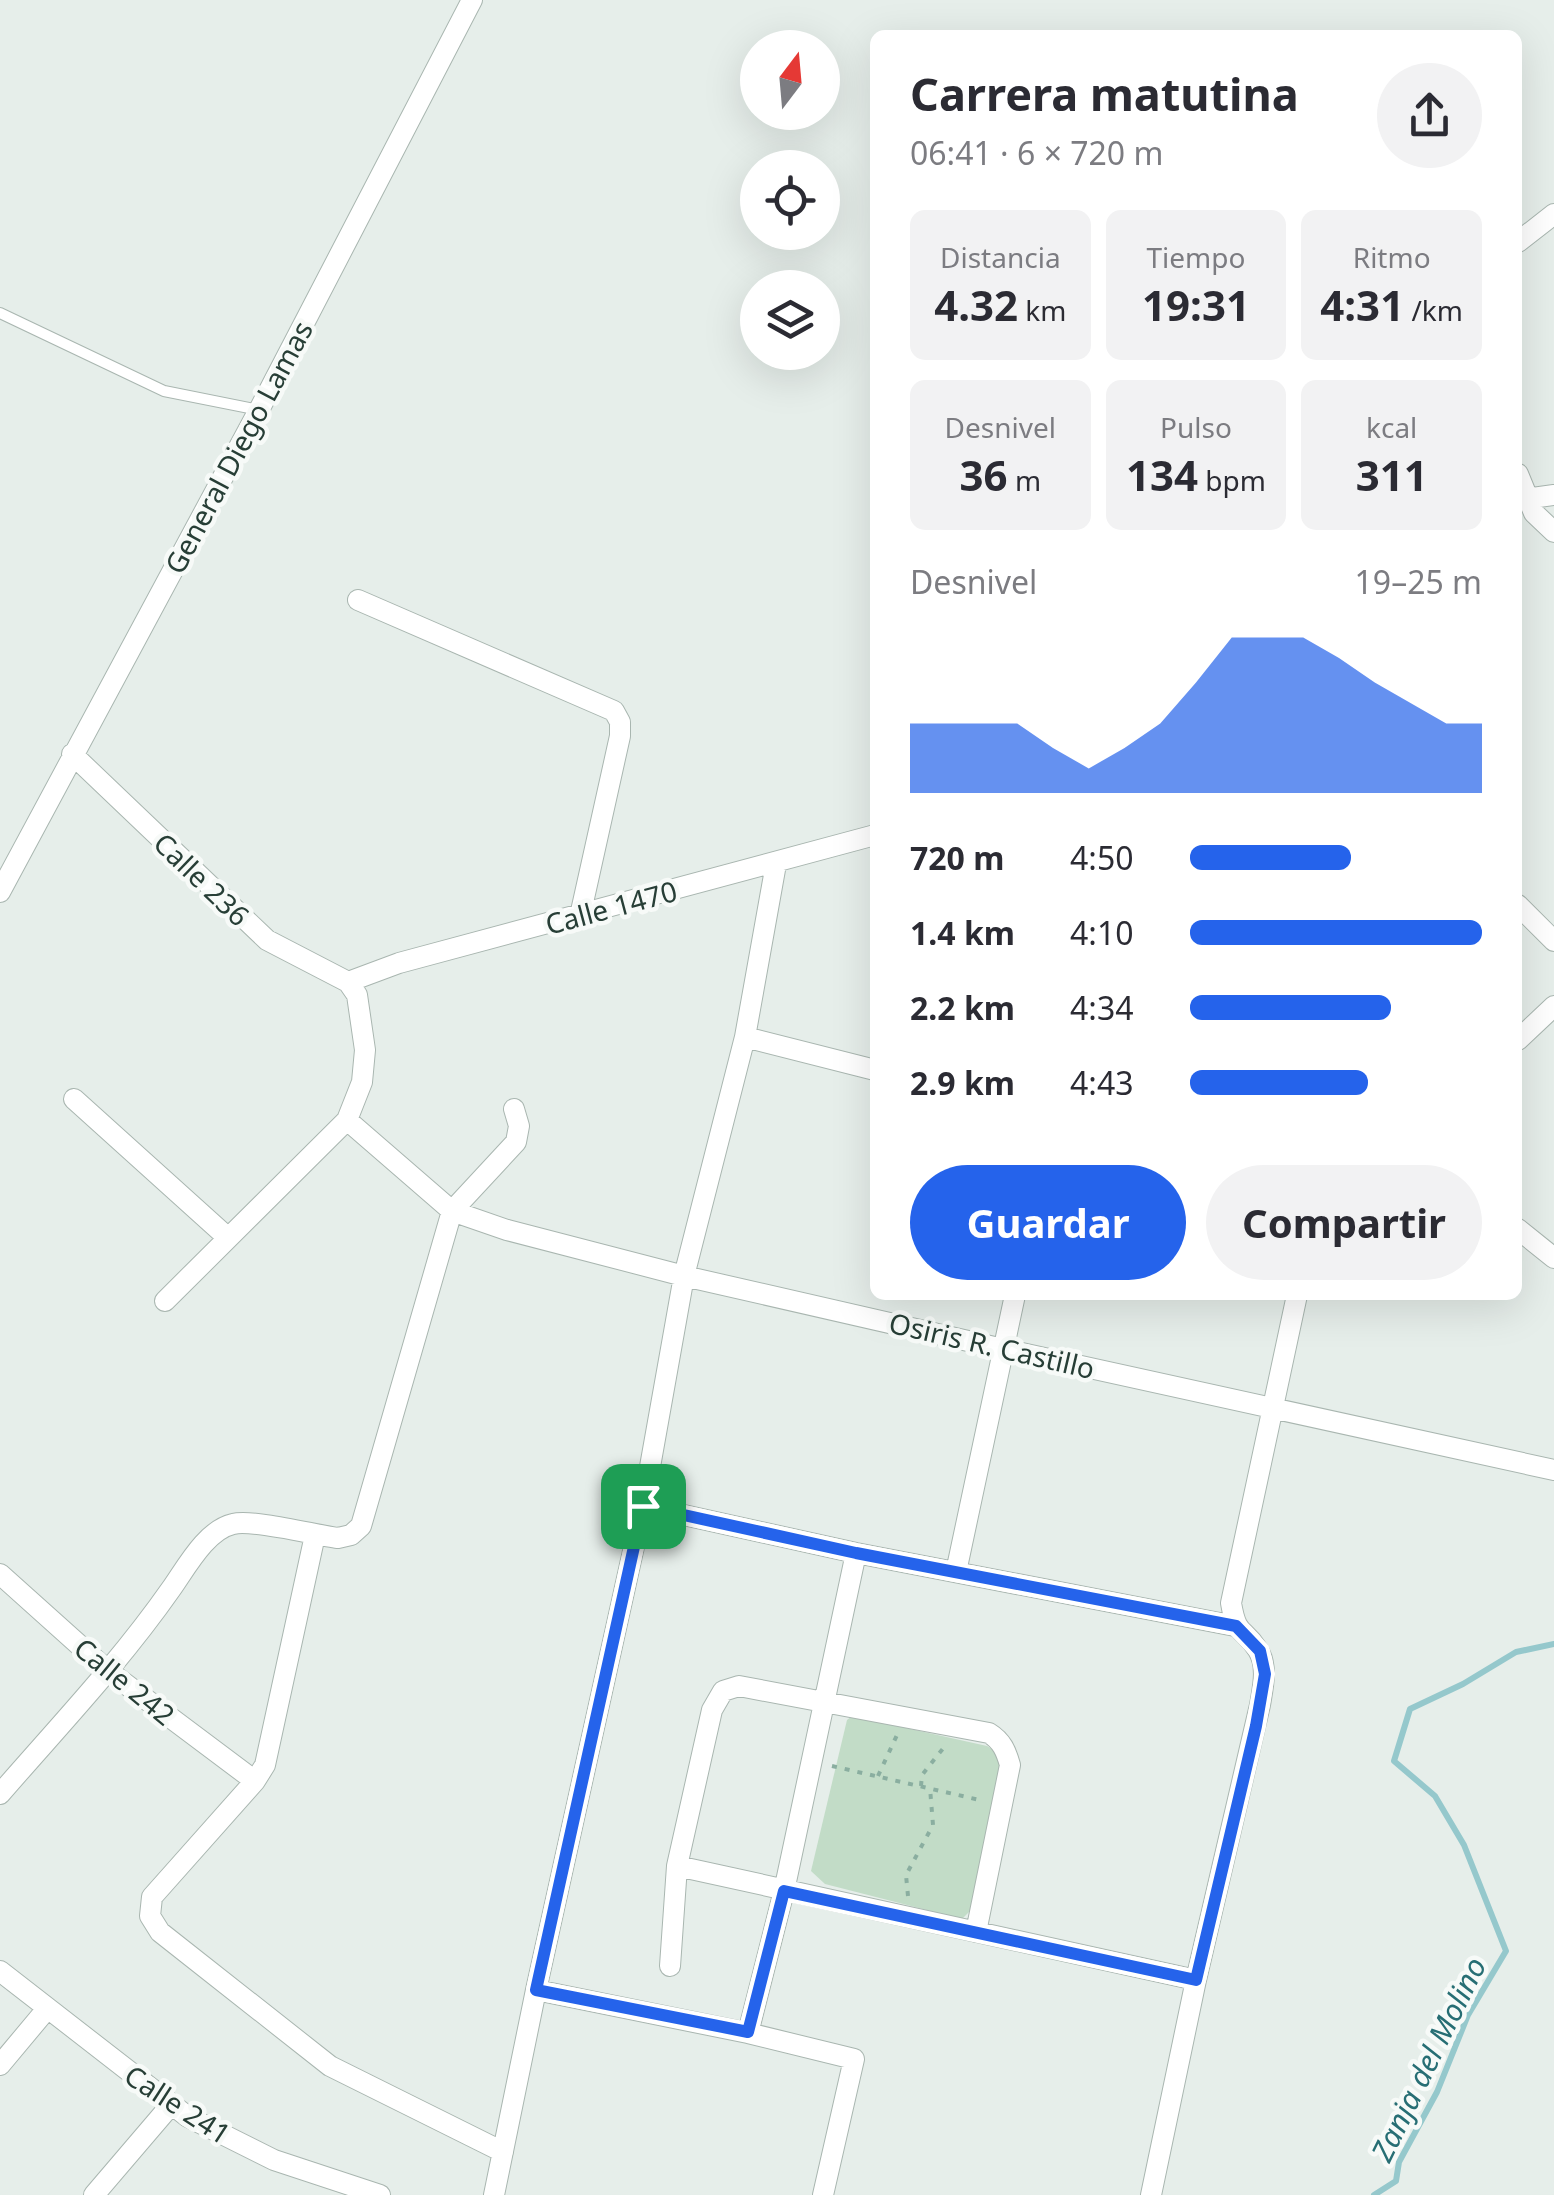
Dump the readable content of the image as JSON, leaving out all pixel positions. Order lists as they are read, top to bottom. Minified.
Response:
{"streets":{"street":["General Diego Lamas","Calle 236","Calle 1470","Osiris R. Castillo","Calle 242","Calle 241"]},"crossings":[["General Diego Lamas","Calle 236"],["Calle 236","Calle 1470"]],"water":["Zanja del Molino"],"north":"top","page":{"heading":["Carrera matutina","06:41 · 6 × 720 m"],"stats":[["Distancia","4.32 km"],["Tiempo","19:31"],["Ritmo","4:31 /km"],["Desnivel","36 m"],["Pulso","134 bpm"],["kcal","311"]],"chart":["Desnivel","19–25 m"],"list":[{"name":"720 m","note":"4:50"},{"name":"1.4 km","note":"4:10"},{"name":"2.2 km","note":"4:34"},{"name":"2.9 km","note":"4:43"}],"buttons":["Guardar","Compartir"]}}
